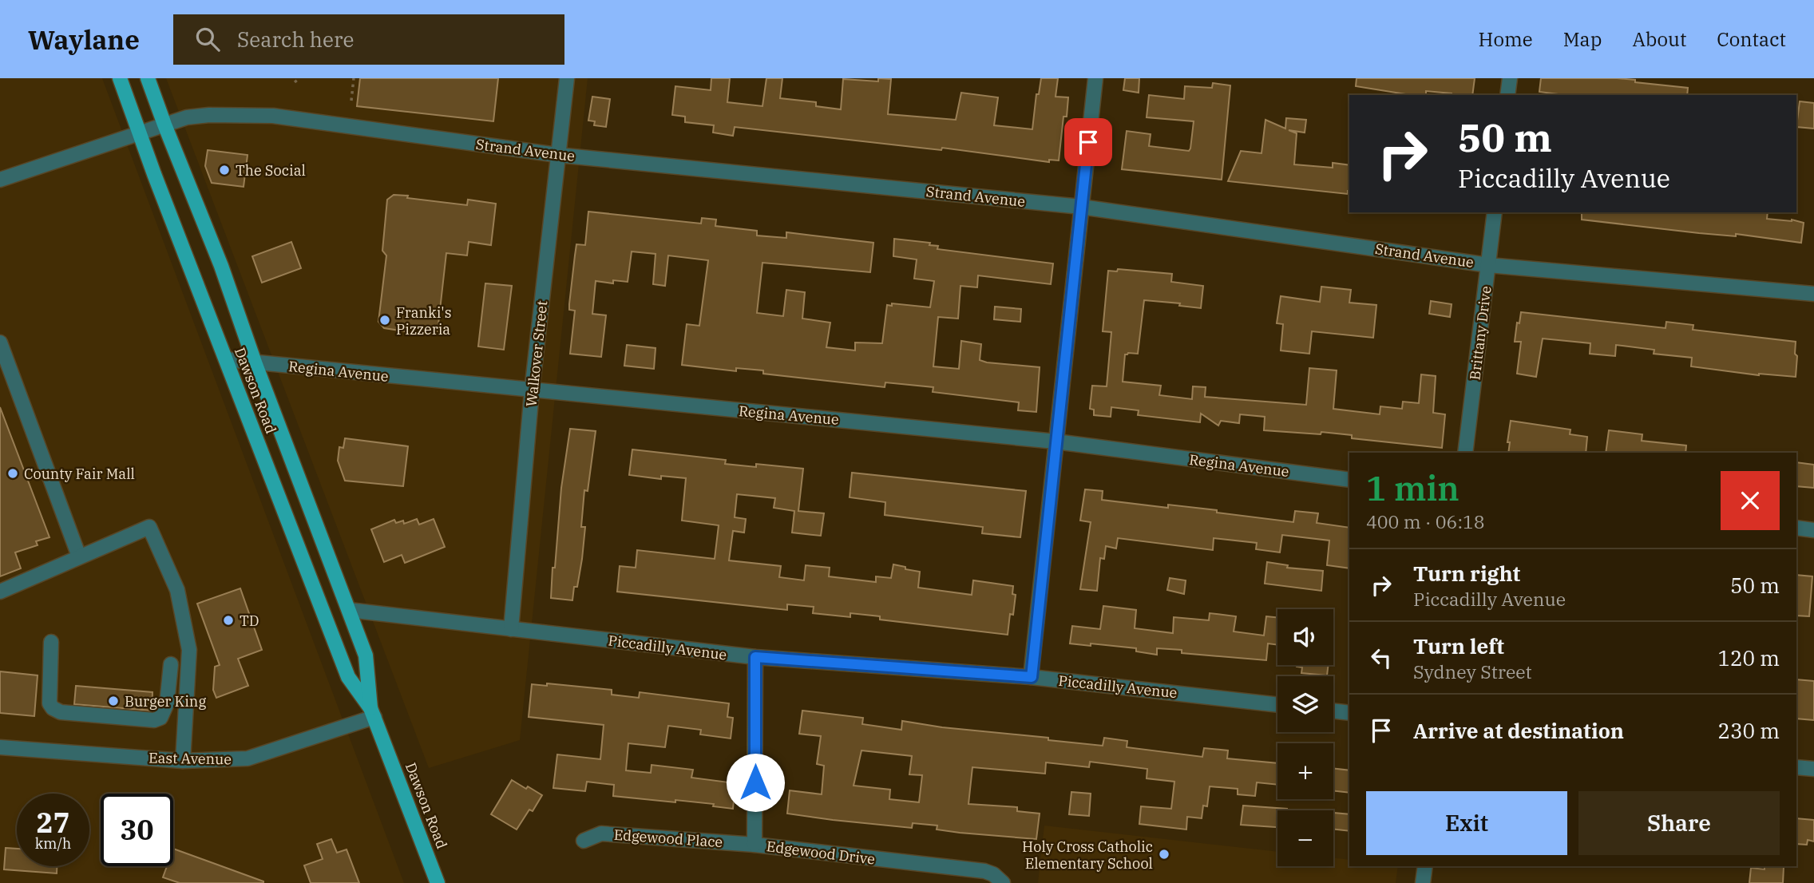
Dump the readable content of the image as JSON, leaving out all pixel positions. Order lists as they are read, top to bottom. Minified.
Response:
{"streets":{"main road":["Dawson Road"],"street":["Strand Avenue","Brittany Drive","Walkover Street","Regina Avenue","Piccadilly Avenue","East Avenue","Edgewood Place","Edgewood Drive"]},"crossings":[["Strand Avenue","Brittany Drive"],["Strand Avenue","Walkover Street"],["Strand Avenue","Dawson Road"],["Walkover Street","Regina Avenue"],["Walkover Street","Piccadilly Avenue"],["Regina Avenue","Dawson Road"],["Dawson Road","Piccadilly Avenue"],["Dawson Road","East Avenue"],["Piccadilly Avenue","Edgewood Drive"],["Edgewood Place","Edgewood Drive"]],"places":["The Social","Franki's Pizzeria","County Fair Mall","TD","Burger King","Holy Cross Catholic Elementary School"],"page":{"header":"Waylane","search":"Search here","nav":["Home","Map","About","Contact"],"turn":["50 m","Piccadilly Avenue"],"heading":["1 min","400 m · 06:18"],"list":[{"name":"Turn right","note":"Piccadilly Avenue","value":"50 m"},{"name":"Turn left","note":"Sydney Street","value":"120 m"},{"name":"Arrive at destination","value":"230 m"}],"map_buttons":["+","−"],"buttons":["Exit","Share"],"speed":"27 km/h","limit":"30"}}
